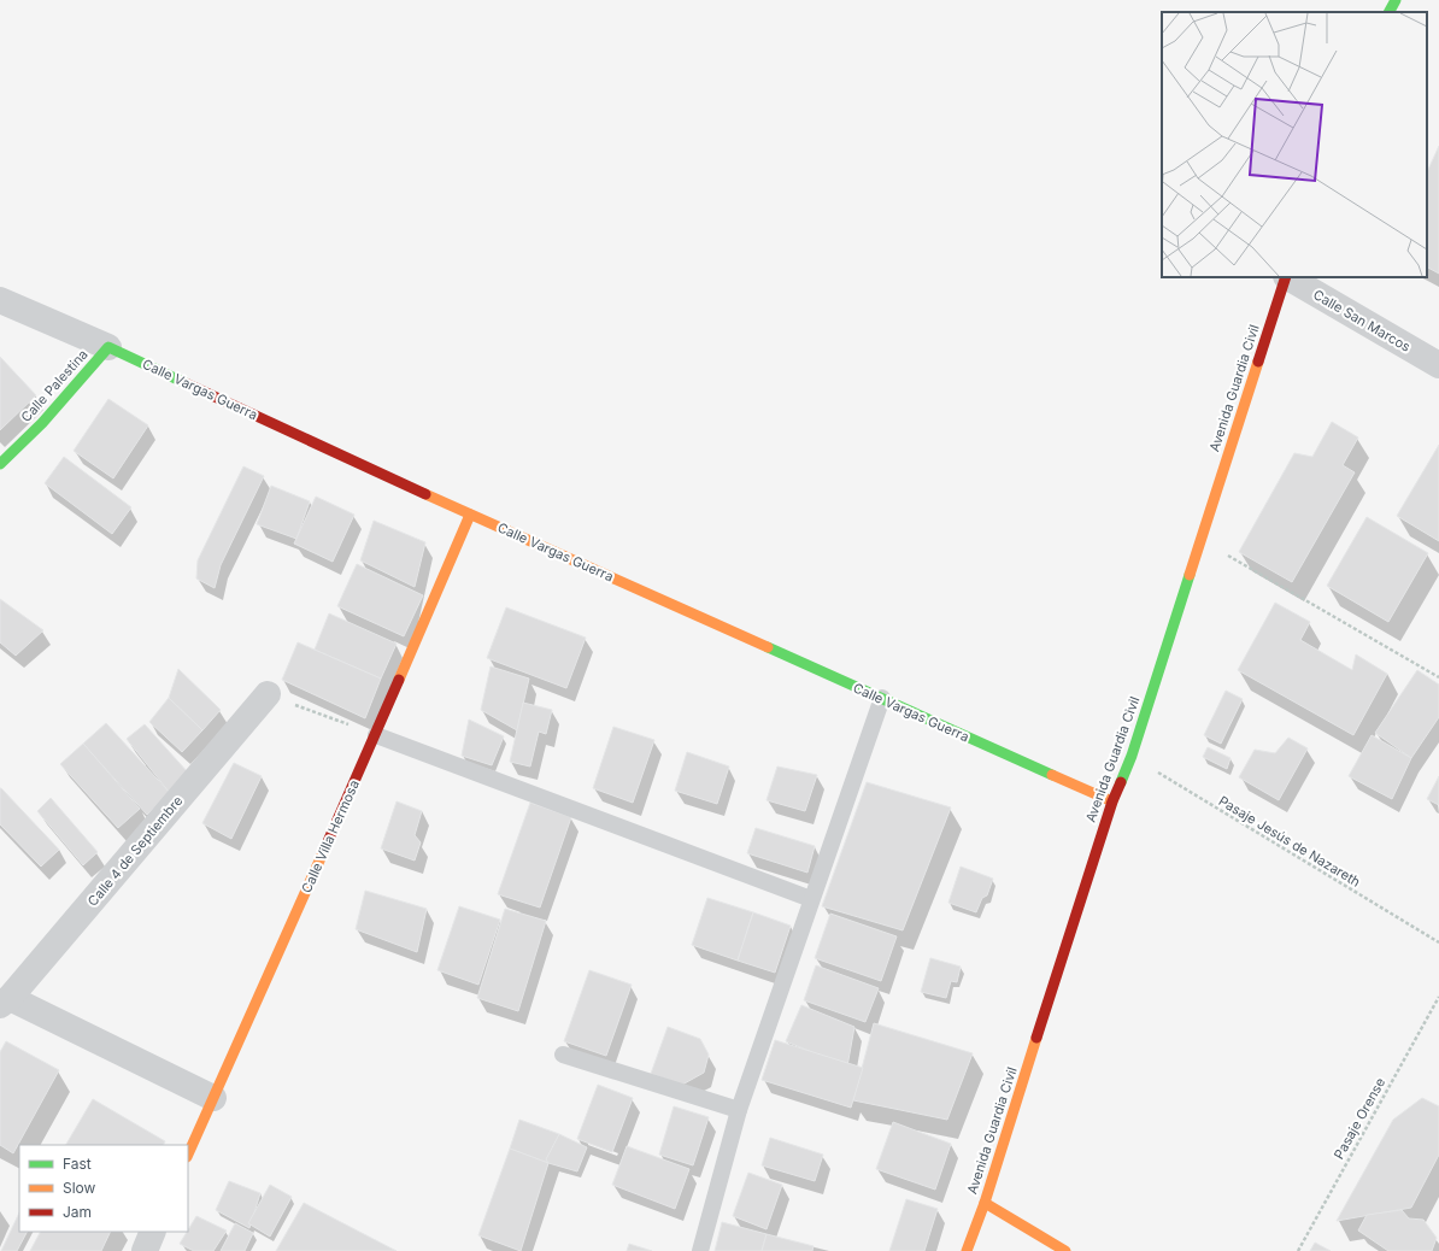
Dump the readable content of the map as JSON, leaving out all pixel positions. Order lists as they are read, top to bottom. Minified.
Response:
{"streets":{"street":["Calle San Marcos","Calle Palestina","Avenida Guardia Civil","Calle Vargas Guerra","Calle Villa Hermosa","Calle 4 de Septiembre"],"path":["Pasaje Jesús de Nazareth","Pasaje Orense"]},"crossings":[["Calle Palestina","Calle Vargas Guerra"],["Avenida Guardia Civil","Calle Vargas Guerra"],["Avenida Guardia Civil","Pasaje Jesús de Nazareth"],["Calle Vargas Guerra","Calle Villa Hermosa"]],"legend":["Fast","Slow","Jam"]}
